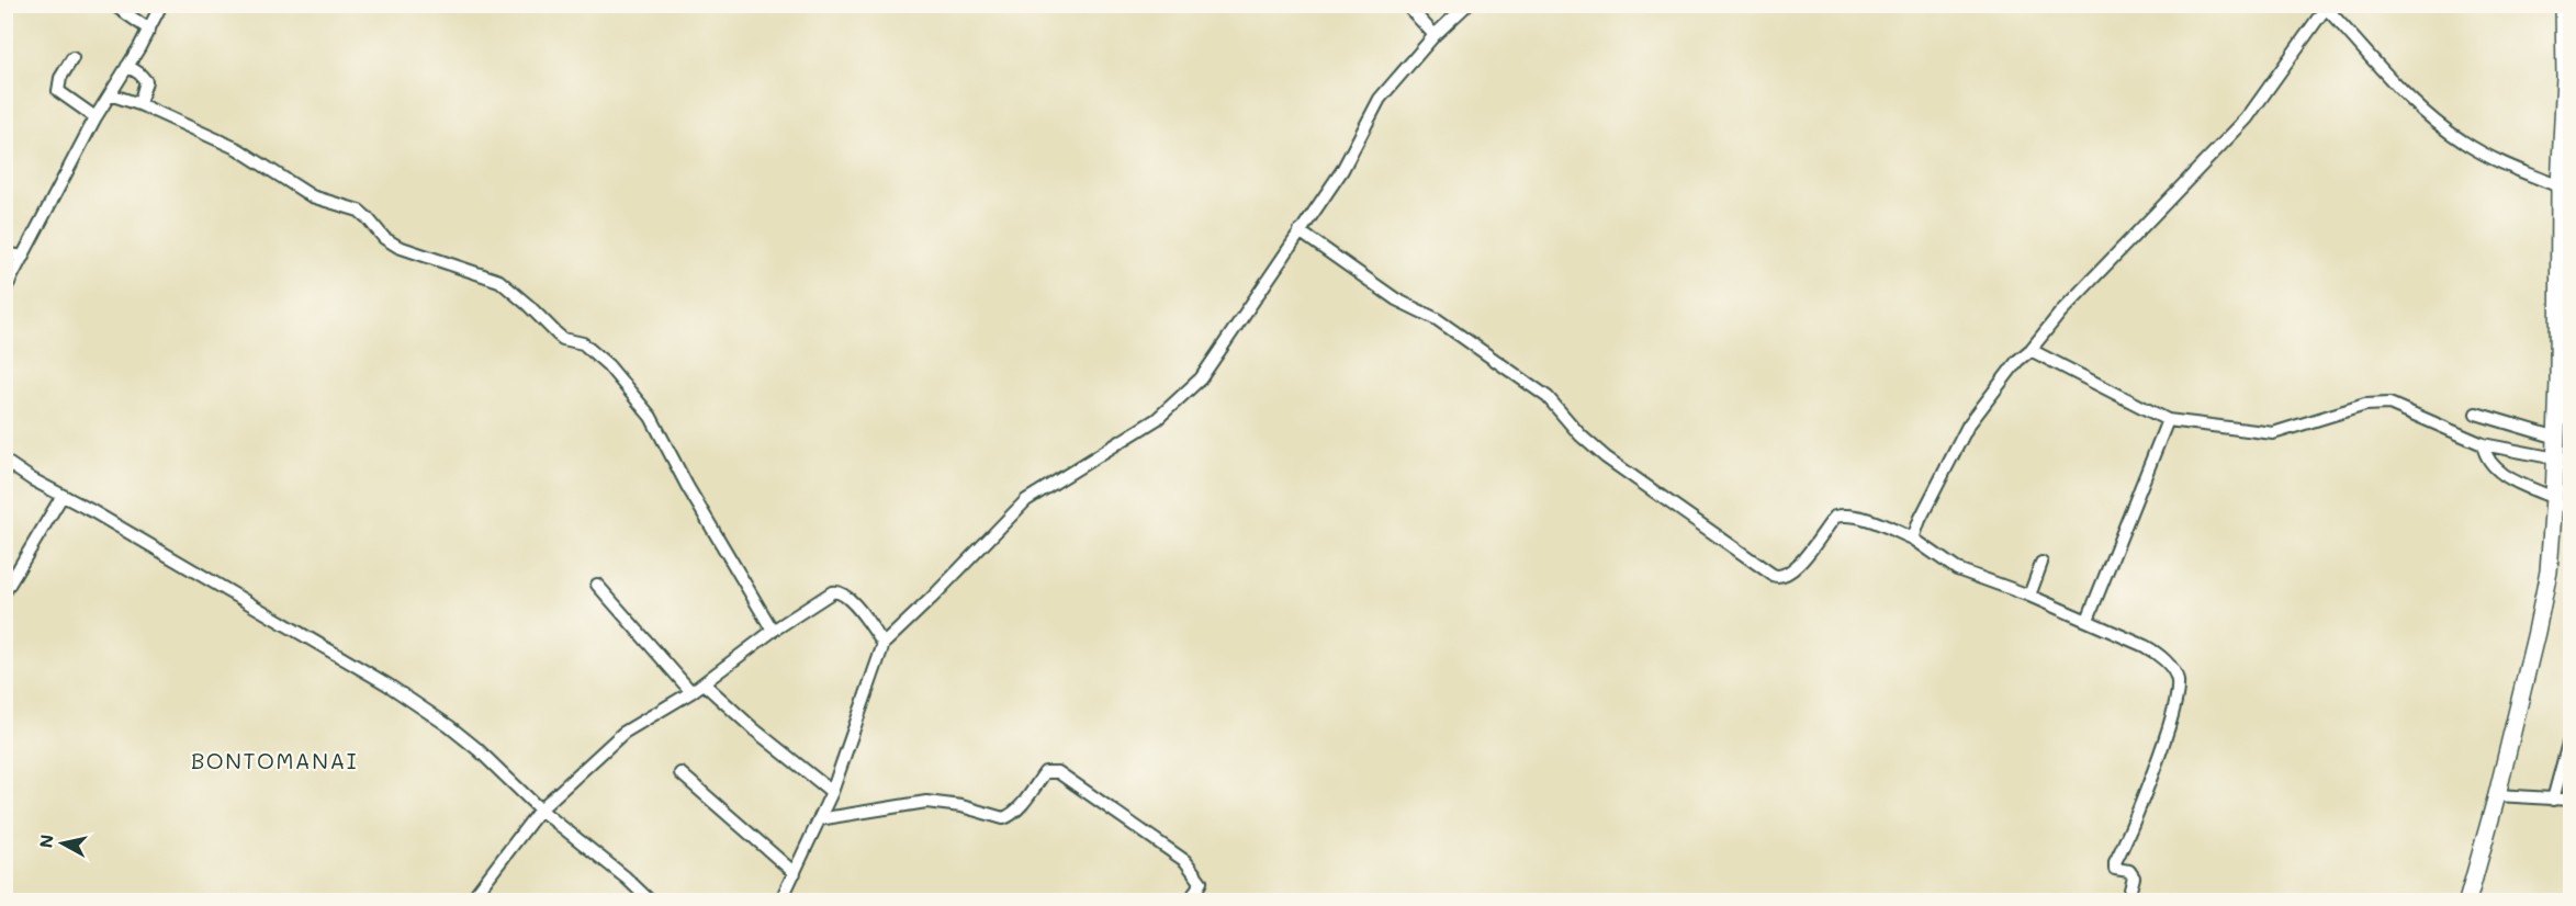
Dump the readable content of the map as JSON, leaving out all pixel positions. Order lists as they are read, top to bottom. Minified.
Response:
{"districts":["BONTOMANAI"],"north":"left"}
